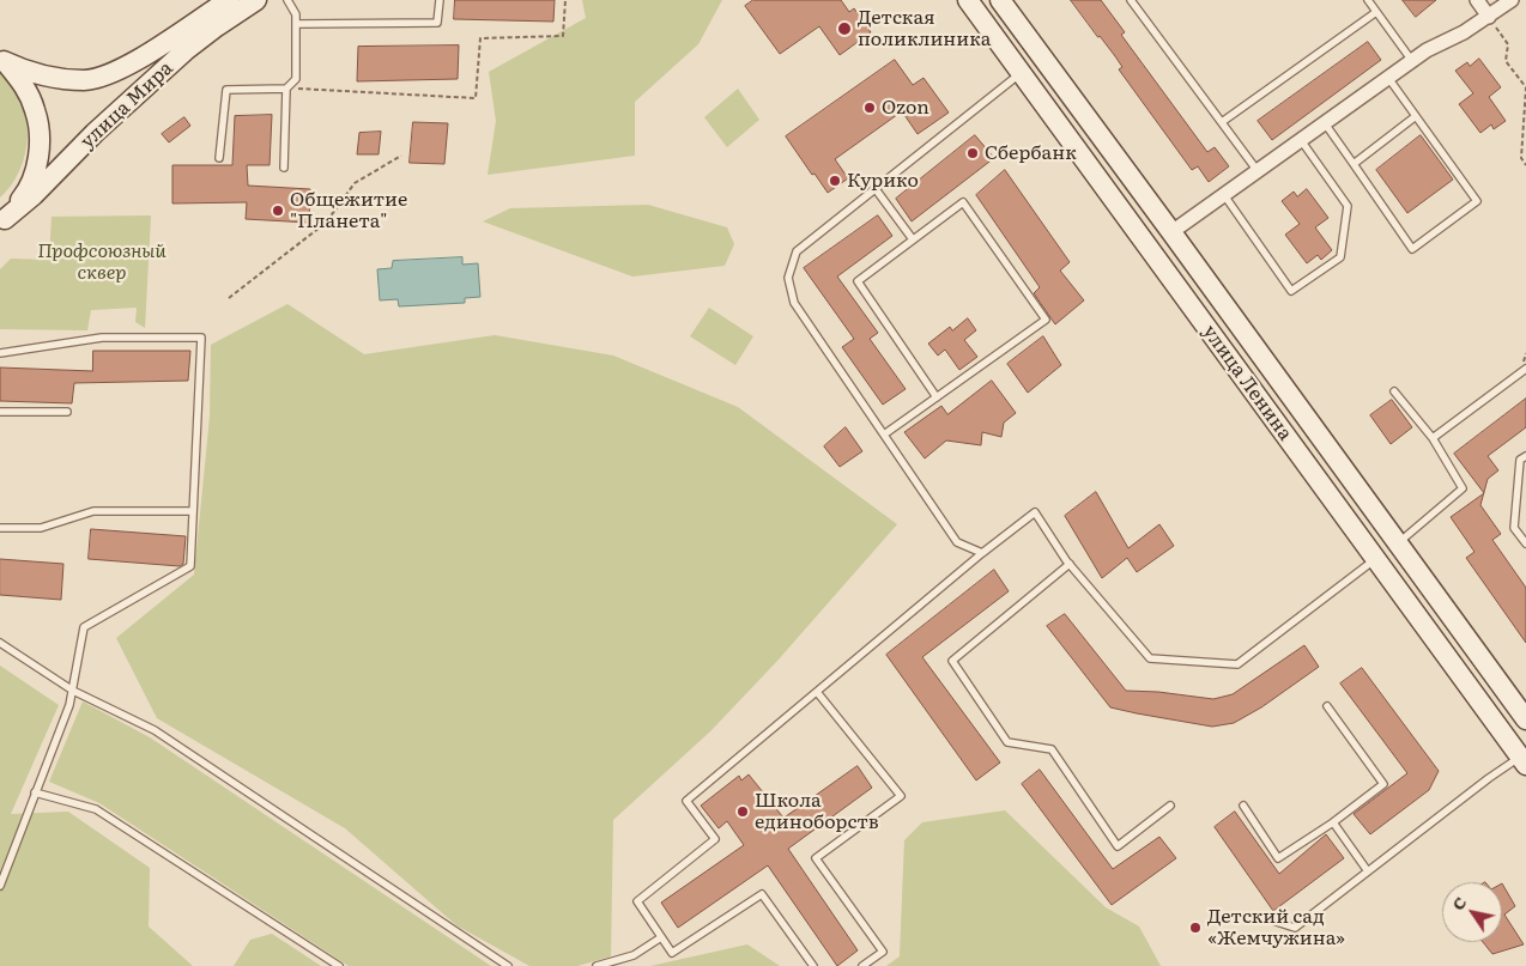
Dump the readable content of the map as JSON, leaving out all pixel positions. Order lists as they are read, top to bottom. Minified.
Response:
{"streets":{"main road":["улица Мира","улица Ленина"]},"parks":["Профсоюзный сквер"],"places":["Детская поликлиника","Ozon","Сбербанк","Курико","Общежитие \"Планета\"","Школа единоборств","Детский сад «Жемчужина»"],"north":"top left"}
